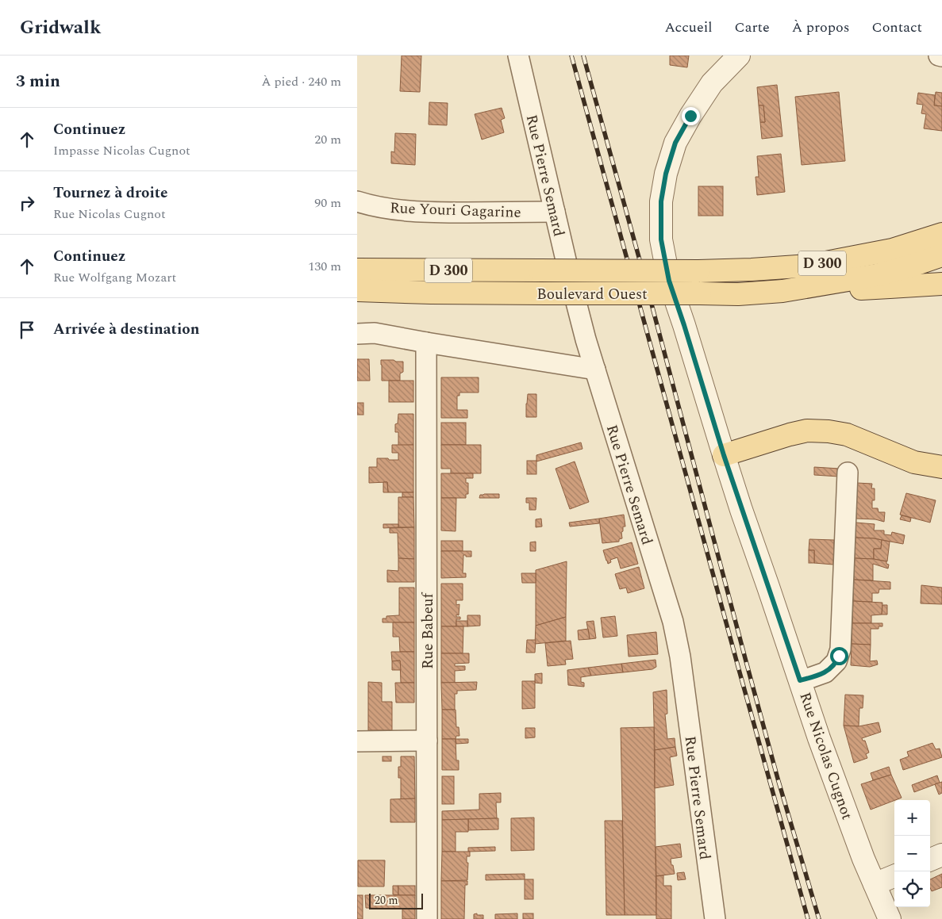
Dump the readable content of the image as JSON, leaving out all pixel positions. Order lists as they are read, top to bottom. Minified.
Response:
{"streets":{"main road":["D 300","Boulevard Ouest"],"street":["Rue Pierre Semard","Rue Youri Gagarine","Rue Babeuf","Rue Nicolas Cugnot"]},"crossings":[["Rue Pierre Semard","Rue Youri Gagarine"]],"scale_bar":"20 m","page":{"header":"Gridwalk","nav":["Accueil","Carte","À propos","Contact"],"heading":["3 min","À pied · 240 m"],"list":[["Continuez","Impasse Nicolas Cugnot","20 m"],["Tournez à droite","Rue Nicolas Cugnot","90 m"],["Continuez","Rue Wolfgang Mozart","130 m"],"Arrivée à destination"],"map_buttons":["+","−"],"scale":"20 m"}}
